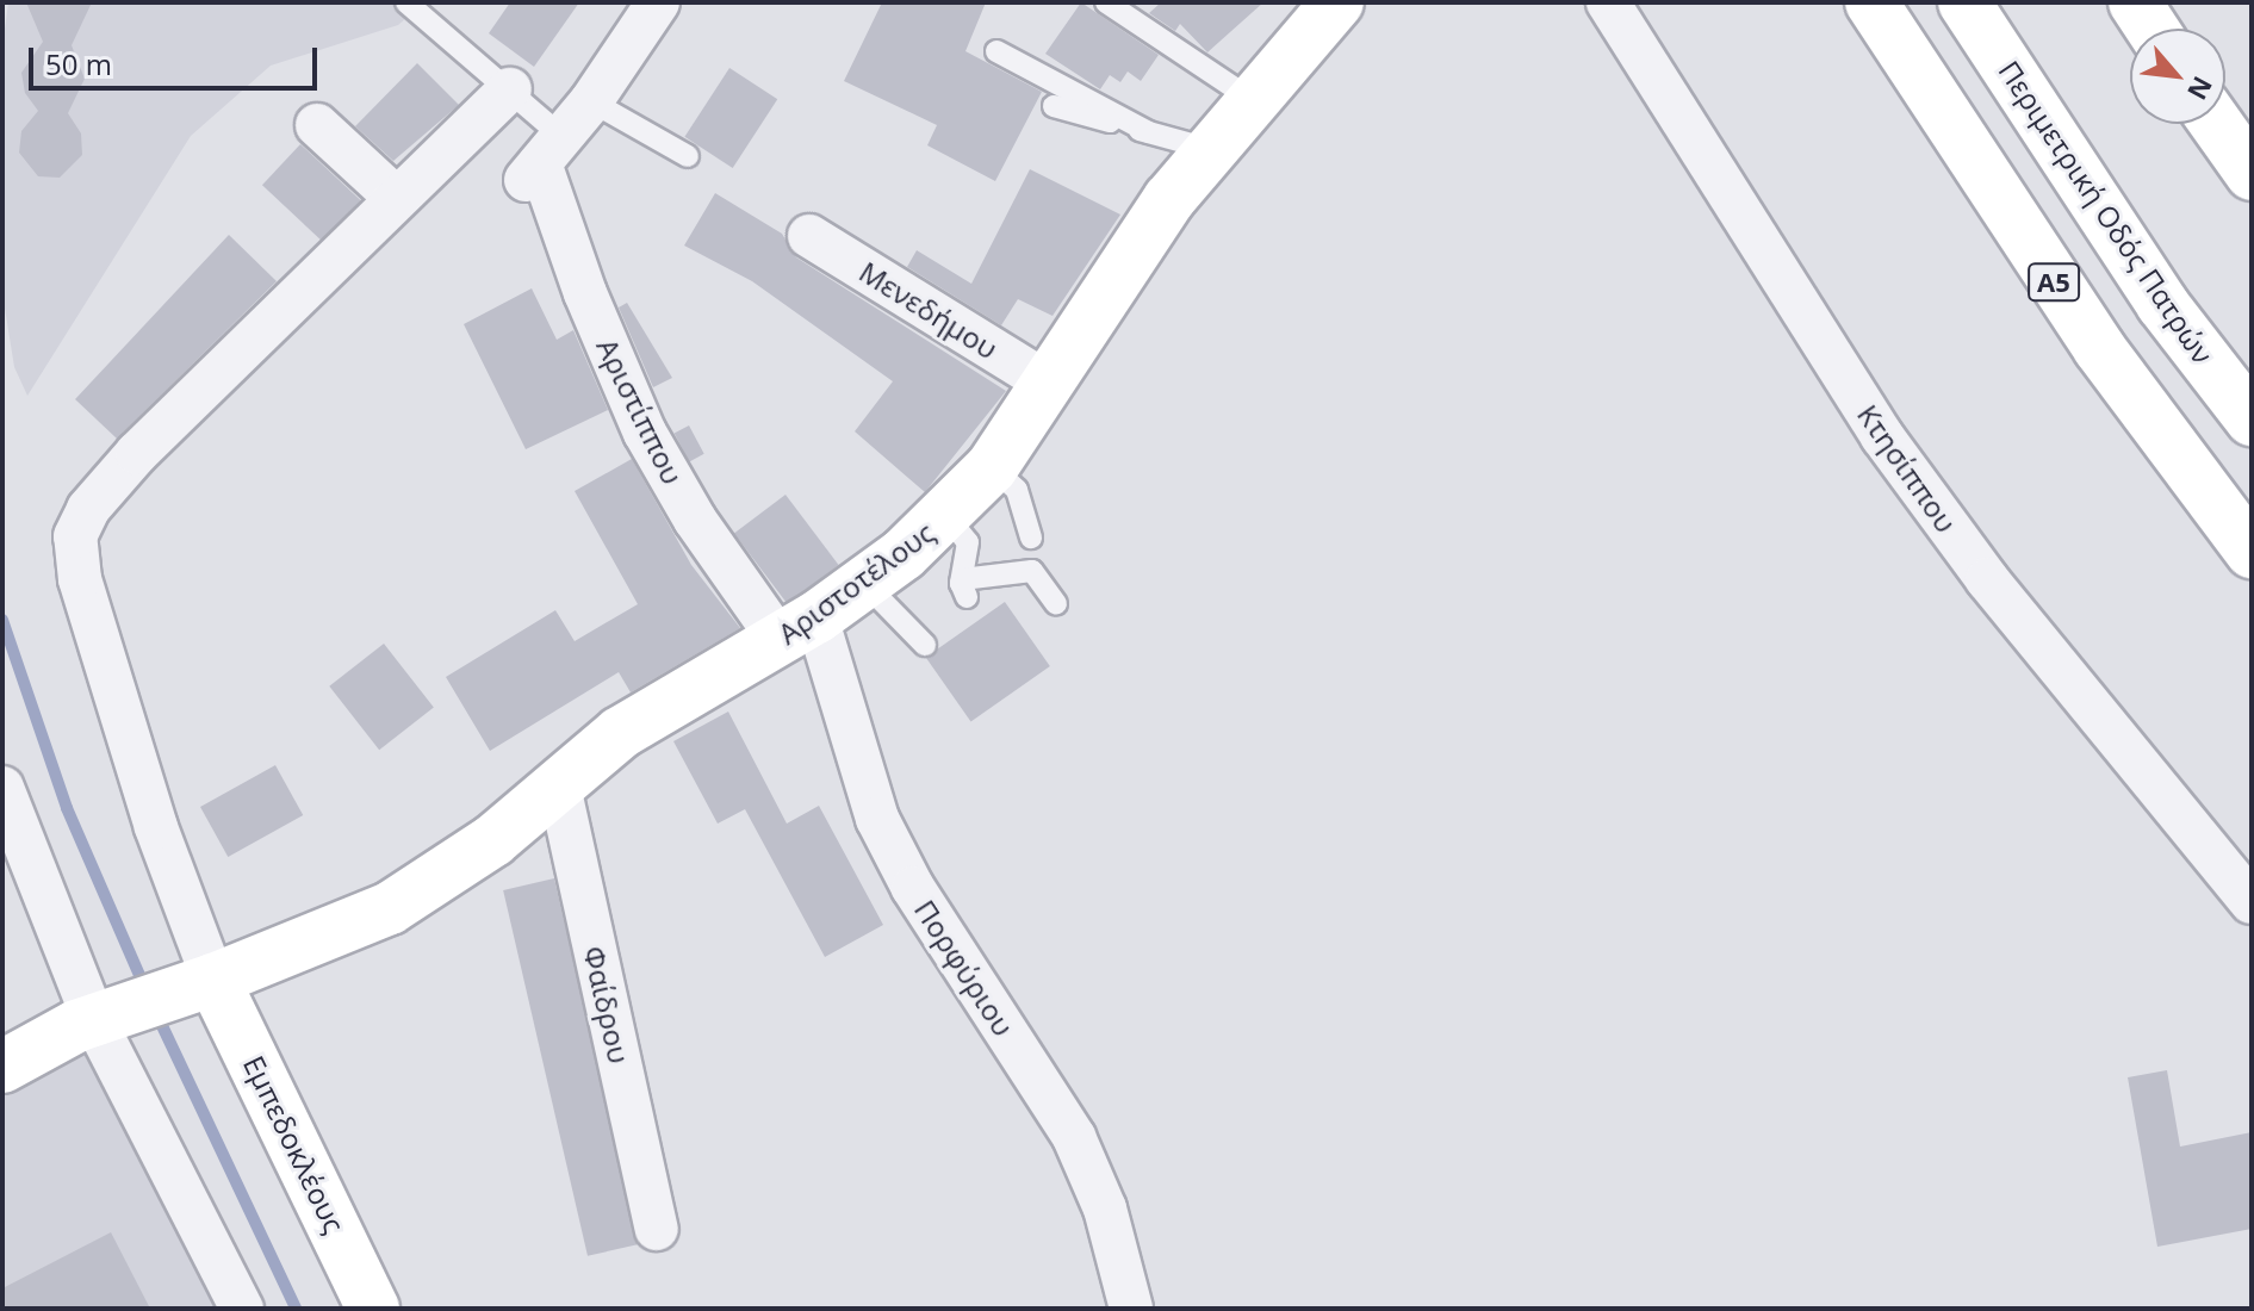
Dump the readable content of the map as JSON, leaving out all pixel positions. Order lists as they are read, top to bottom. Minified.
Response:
{"streets":{"main road":["Περιμετρική Οδός Πατρών","Α5","Αριστοτέλους","Εμπεδοκλέους"],"street":["Μενεδήμου","Αριστίππου","Κτησίππου","Πορφύριου","Φαίδρου"]},"crossings":[["Μενεδήμου","Αριστοτέλους"],["Αριστίππου","Αριστοτέλους"],["Αριστίππου","Πορφύριου"],["Αριστοτέλους","Πορφύριου"],["Αριστοτέλους","Φαίδρου"],["Αριστοτέλους","Εμπεδοκλέους"]],"scale_bar":"50 m","north":"bottom right"}
